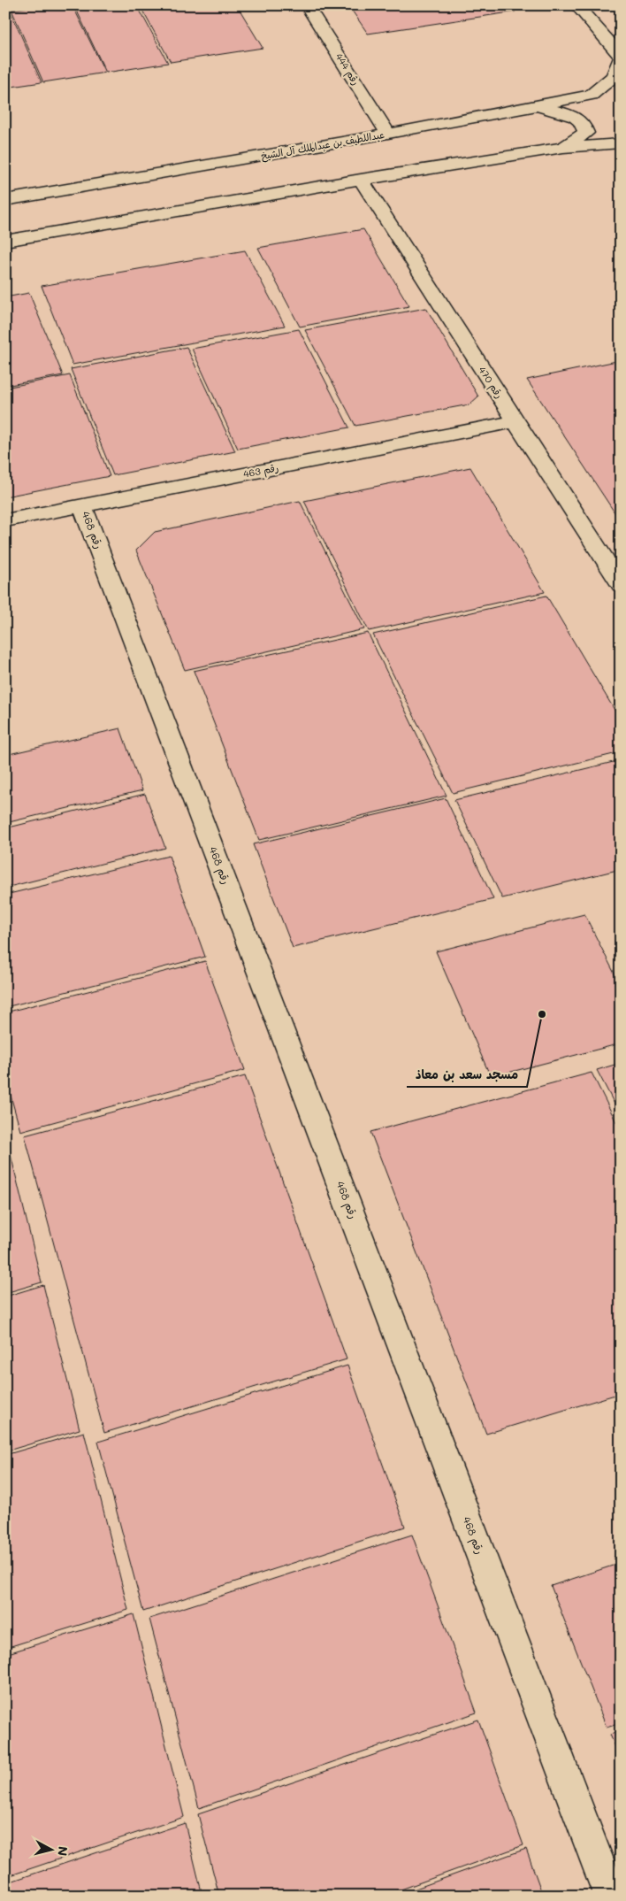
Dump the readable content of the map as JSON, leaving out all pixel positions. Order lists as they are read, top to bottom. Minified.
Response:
{"streets":{"street":["رقم 444","عبداللطيف بن عبدالملك آل الشيخ","رقم 470","رقم 463","رقم 468"]},"crossings":[["رقم 444","عبداللطيف بن عبدالملك آل الشيخ"],["رقم 470","رقم 463"],["رقم 463","رقم 468"]],"places":["مسجد سعد بن معاذ"],"north":"right"}
